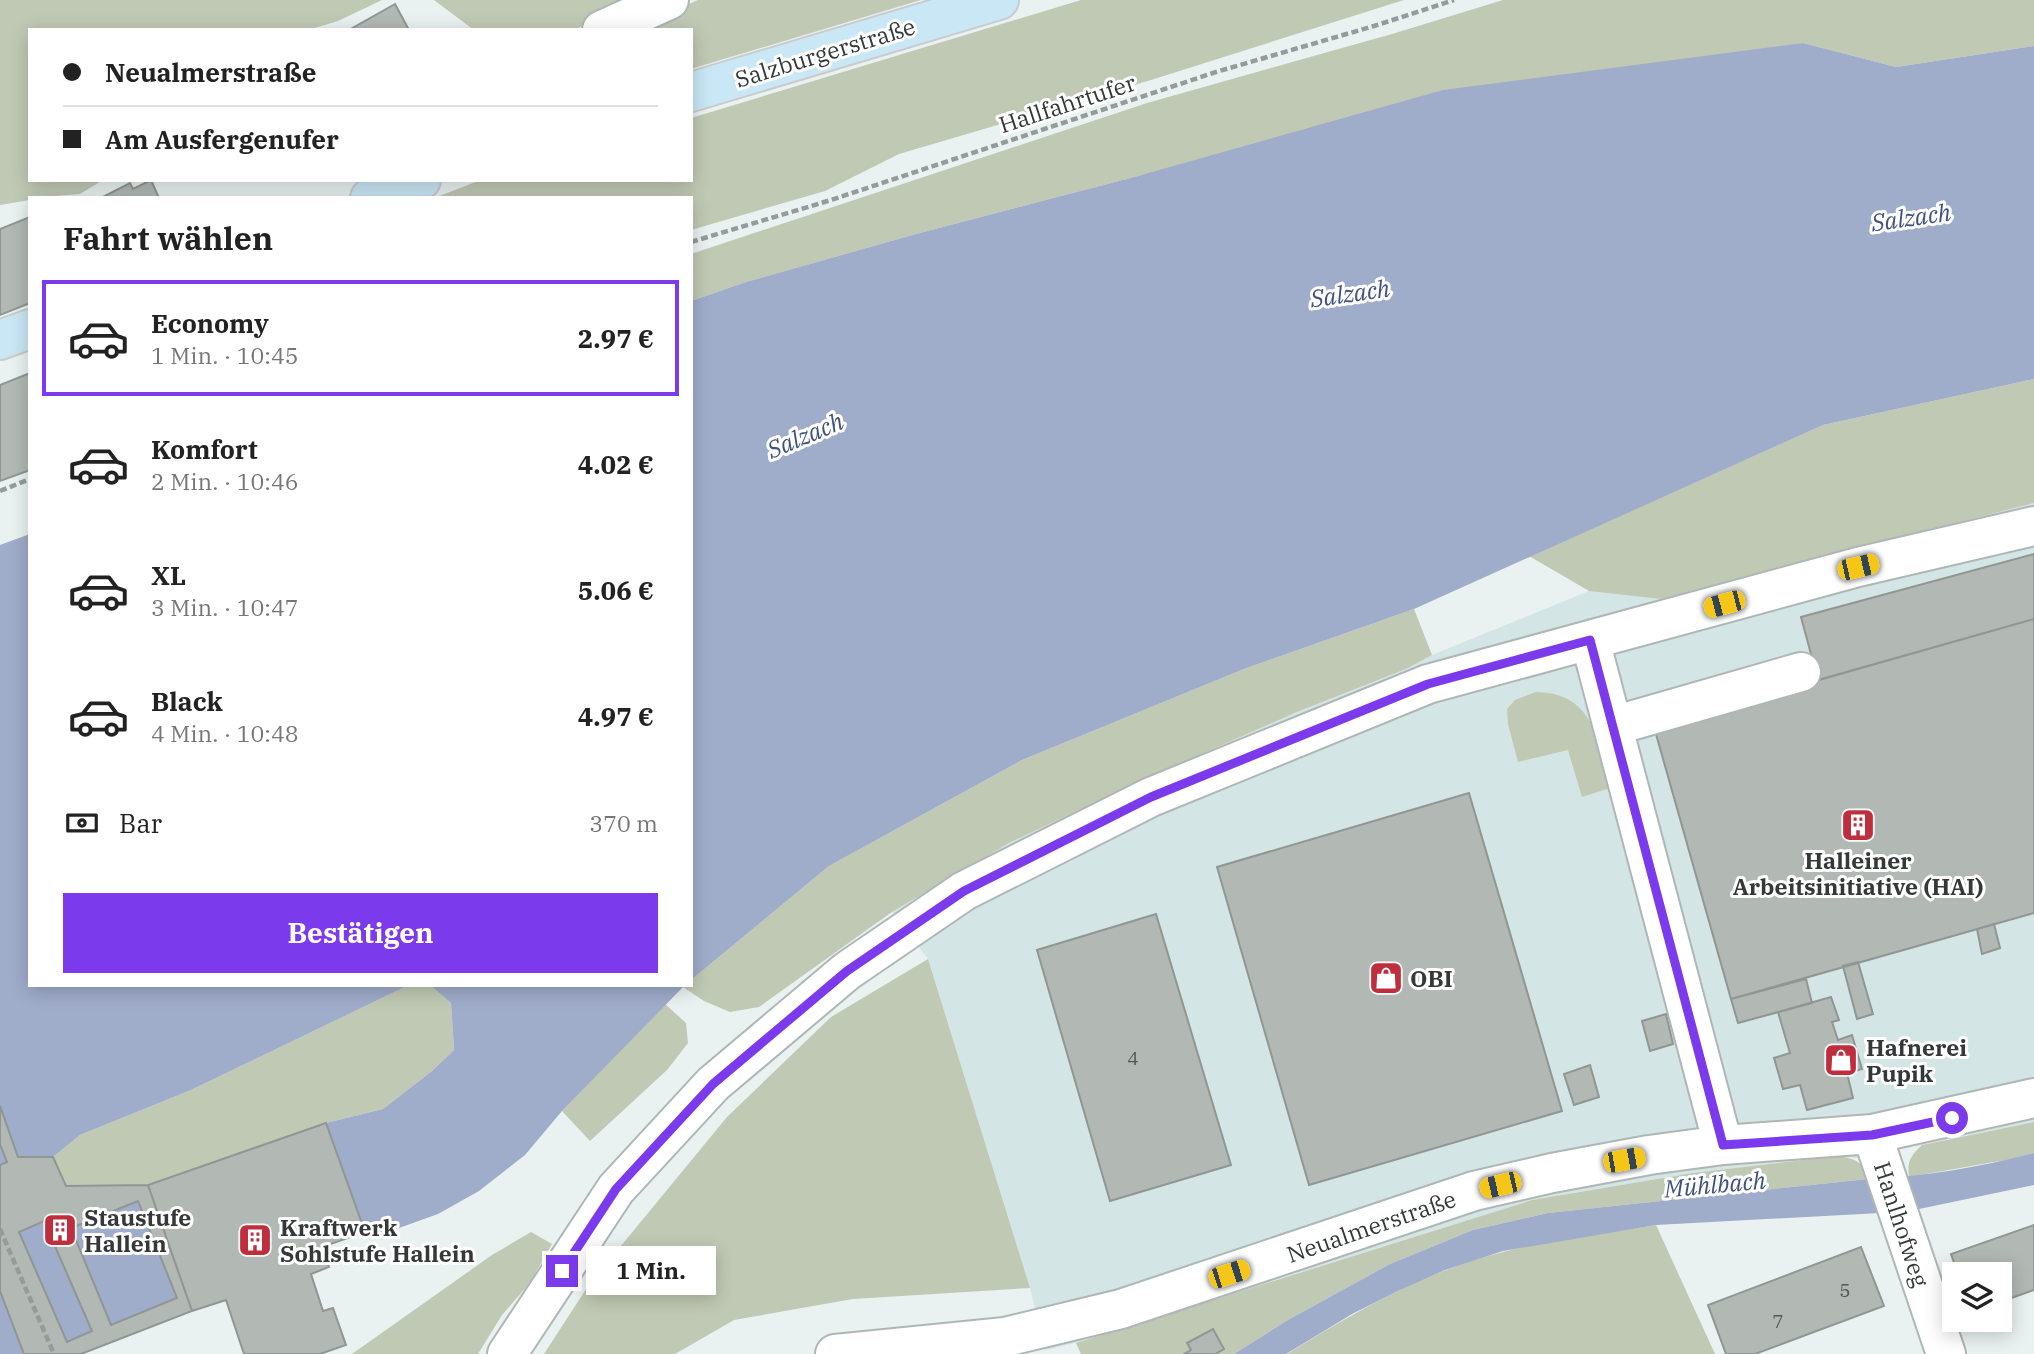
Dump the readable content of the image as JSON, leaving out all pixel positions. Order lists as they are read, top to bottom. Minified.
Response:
{"streets":{"main road":["Salzburgerstraße"],"street":["Hanlhofweg","Neualmerstraße"],"path":["Hallfahrtufer"]},"crossings":[["Hanlhofweg","Neualmerstraße"]],"water":["Salzach","Mühlbach"],"places":{"building":["Halleiner Arbeitsinitiative (HAI)","Staustufe Hallein","Kraftwerk Sohlstufe Hallein"],"shop":["OBI","Hafnerei Pupik"]},"house_numbers":["4","5","7"],"page":{"banner":["Neualmerstraße","Am Ausfergenufer"],"heading":"Fahrt wählen","list":[{"name":"Economy","note":"1 Min. · 10:45","value":"2.97 €"},{"name":"Komfort","note":"2 Min. · 10:46","value":"4.02 €"},{"name":"XL","note":"3 Min. · 10:47","value":"5.06 €"},{"name":"Black","note":"4 Min. · 10:48","value":"4.97 €"}],"pay":["Bar","370 m"],"buttons":"Bestätigen","bubble":"1 Min."}}
